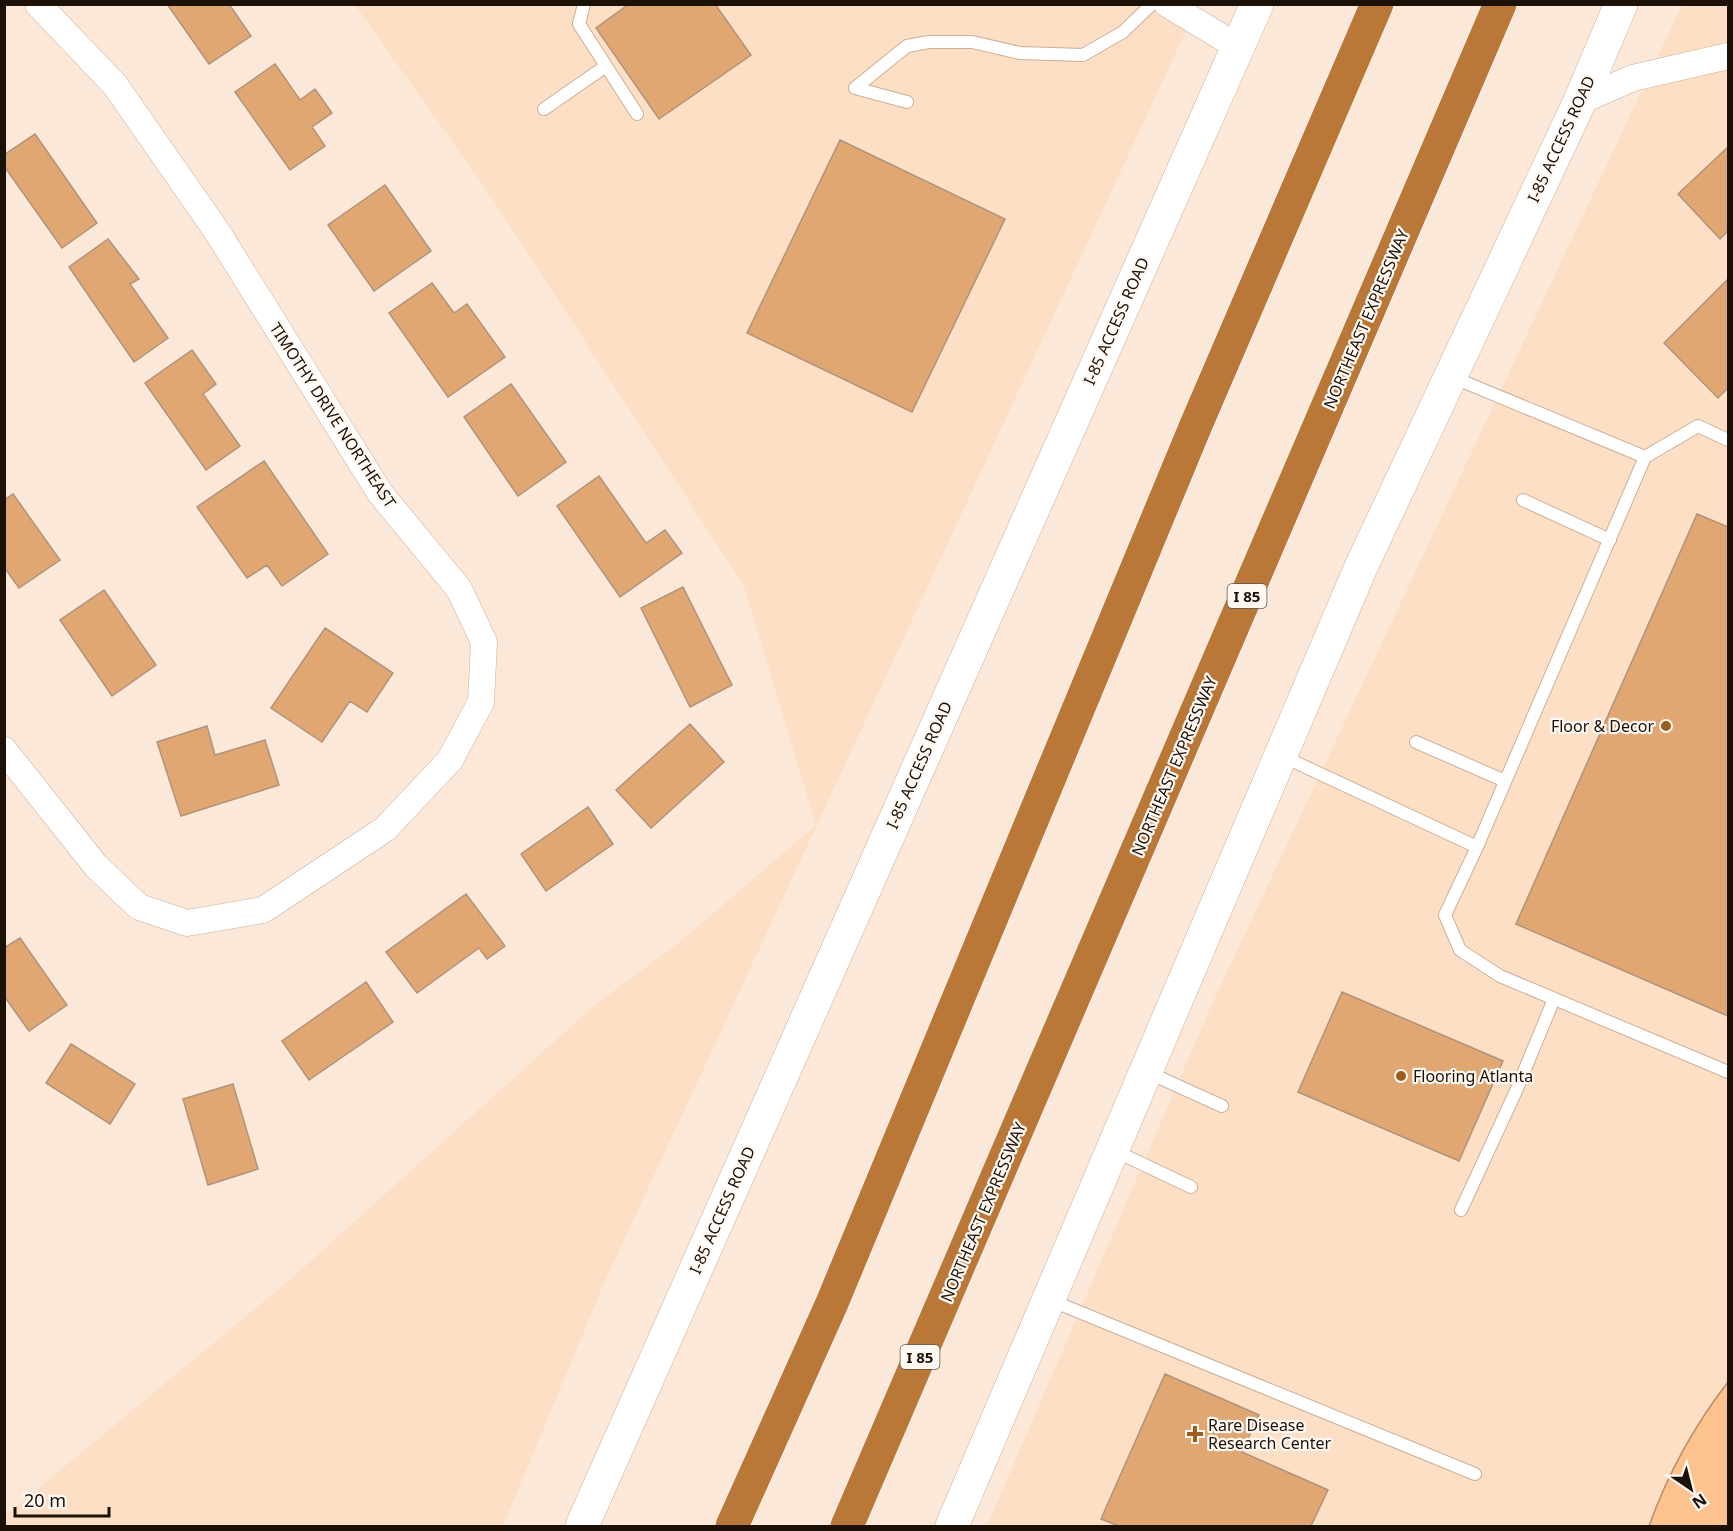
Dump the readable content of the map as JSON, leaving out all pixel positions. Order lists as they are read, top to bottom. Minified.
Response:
{"streets":{"highway":["NORTHEAST EXPRESSWAY","I 85"],"main road":["I-85 ACCESS ROAD"],"street":["TIMOTHY DRIVE NORTHEAST"]},"places":{"other":["Floor & Decor","Flooring Atlanta"],"health":["Rare Disease Research Center"]},"scale_bar":"20 m","north":"bottom right"}
